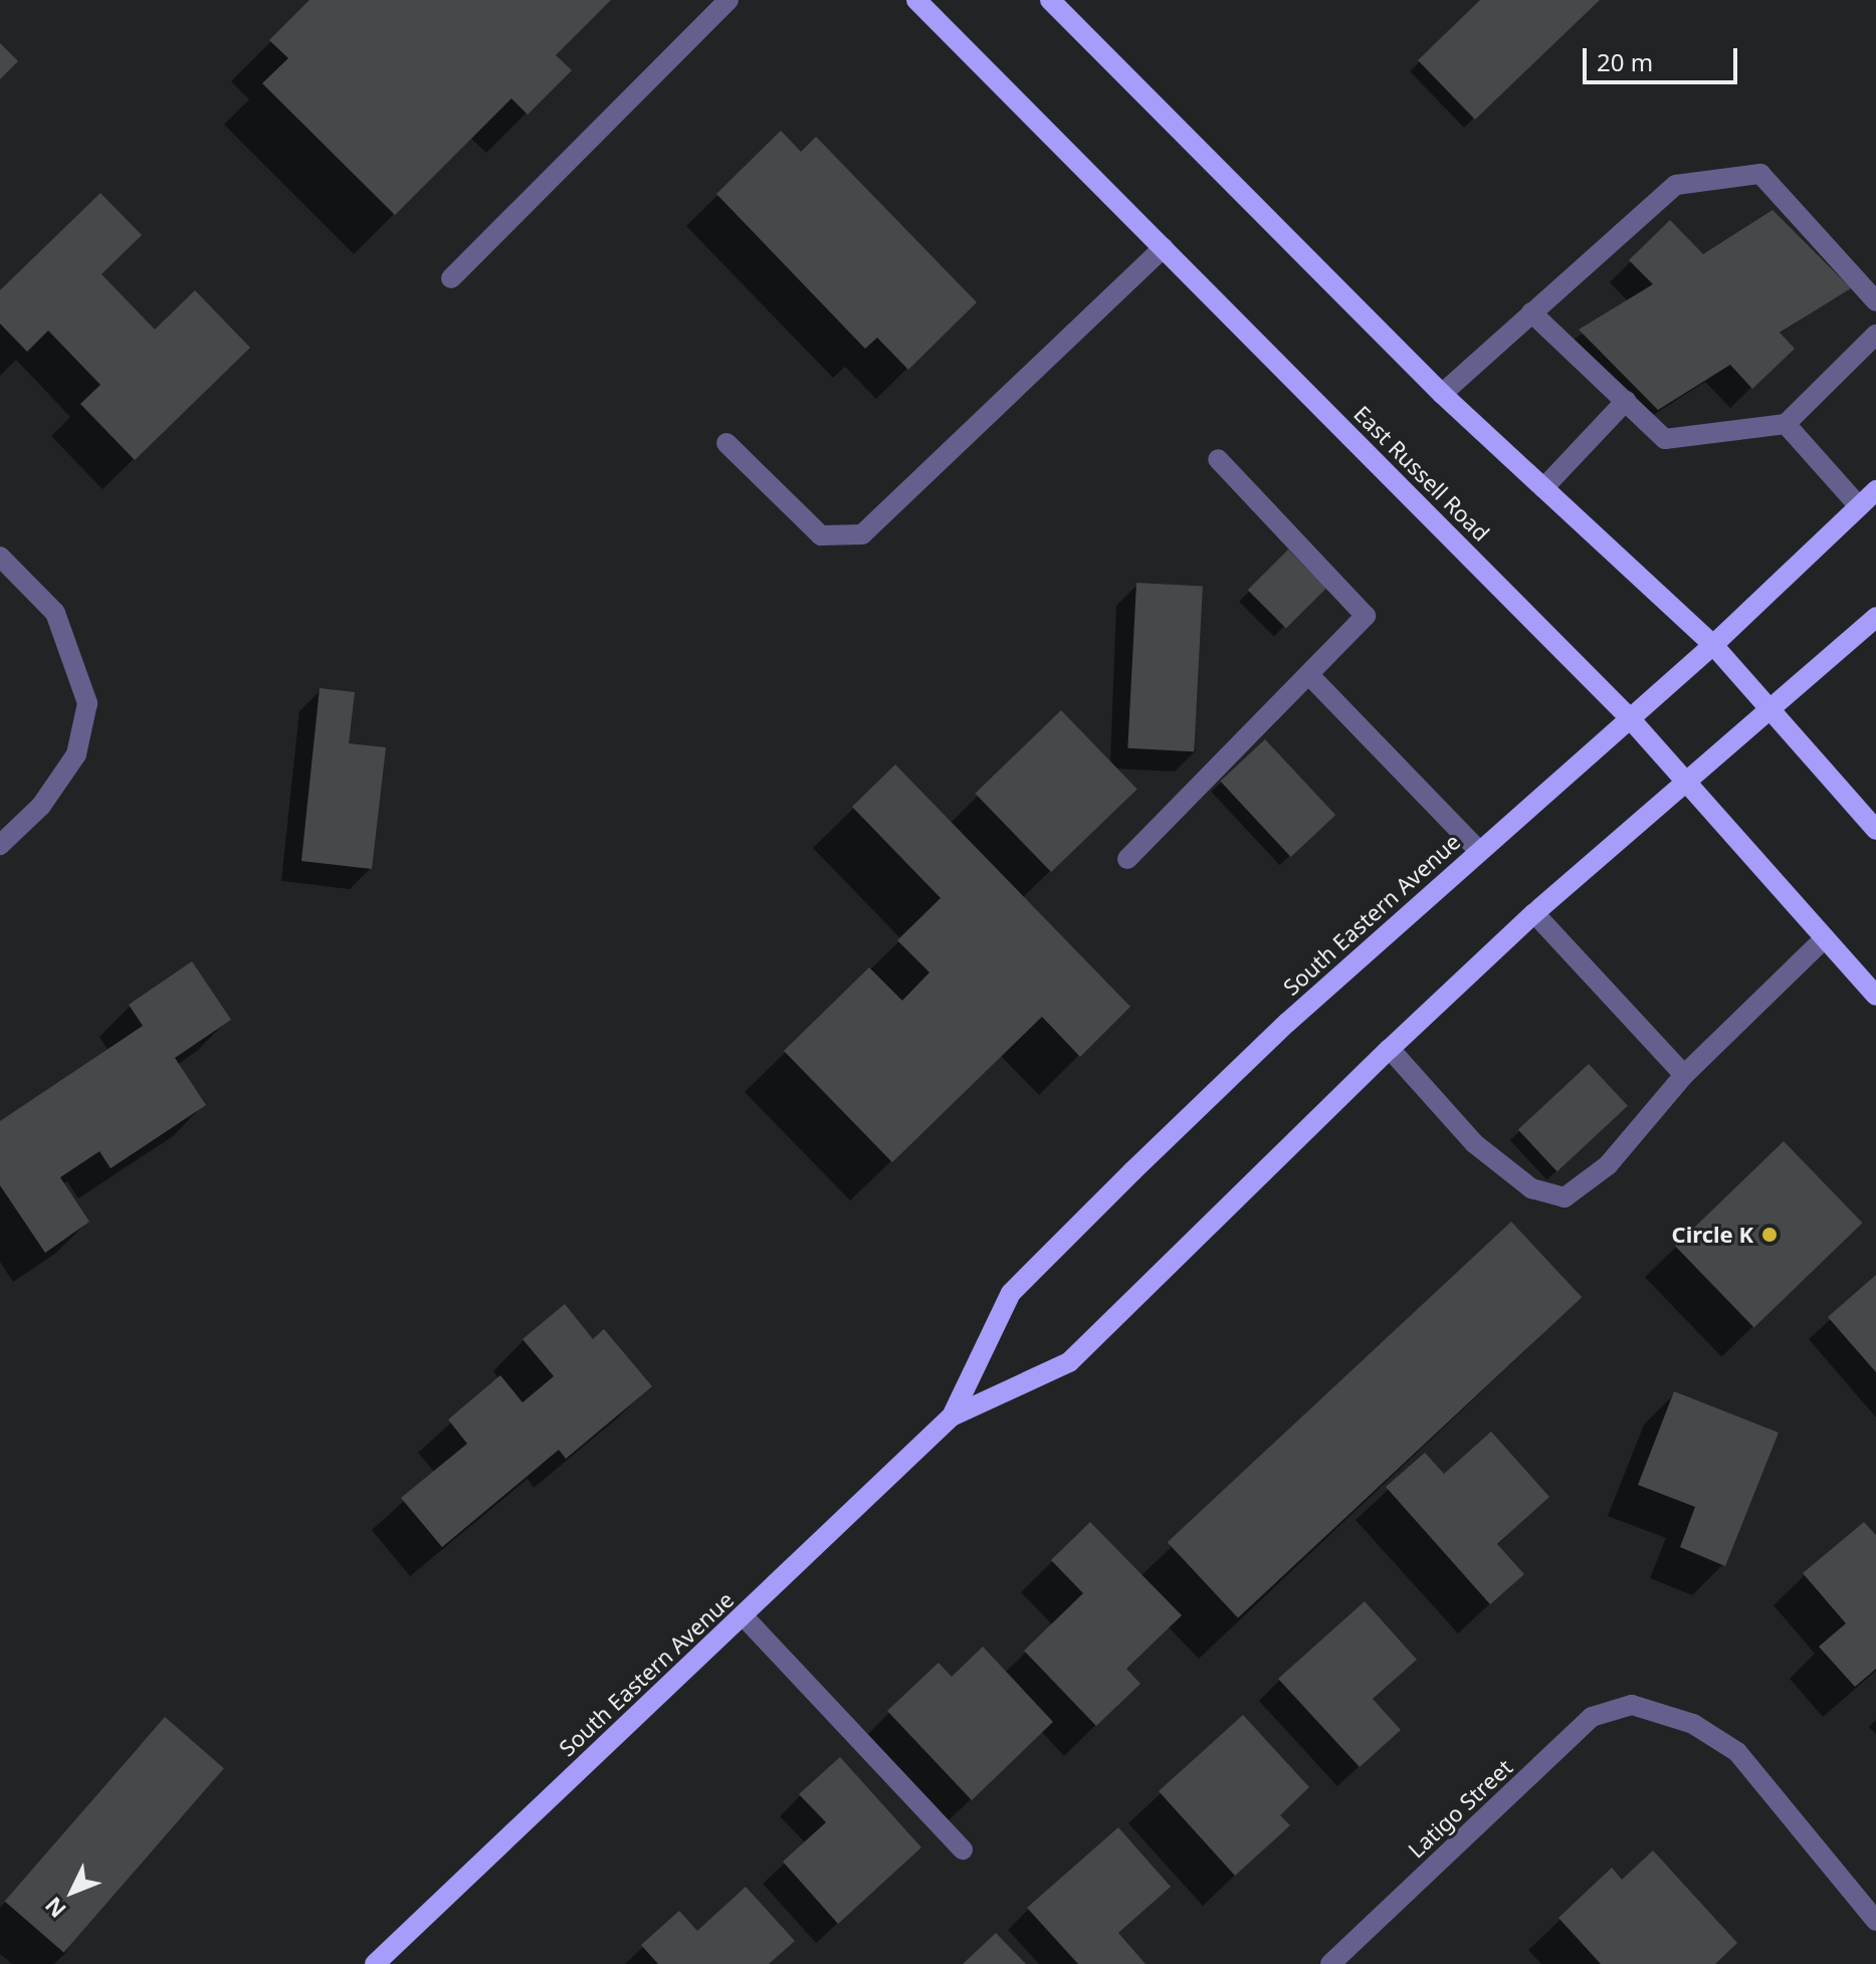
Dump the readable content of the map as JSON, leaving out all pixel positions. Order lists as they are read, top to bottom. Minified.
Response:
{"streets":{"main road":["East Russell Road","South Eastern Avenue"],"street":["Latigo Street"]},"crossings":[["East Russell Road","South Eastern Avenue"]],"places":["Circle K"],"scale_bar":"20 m","north":"bottom left"}
